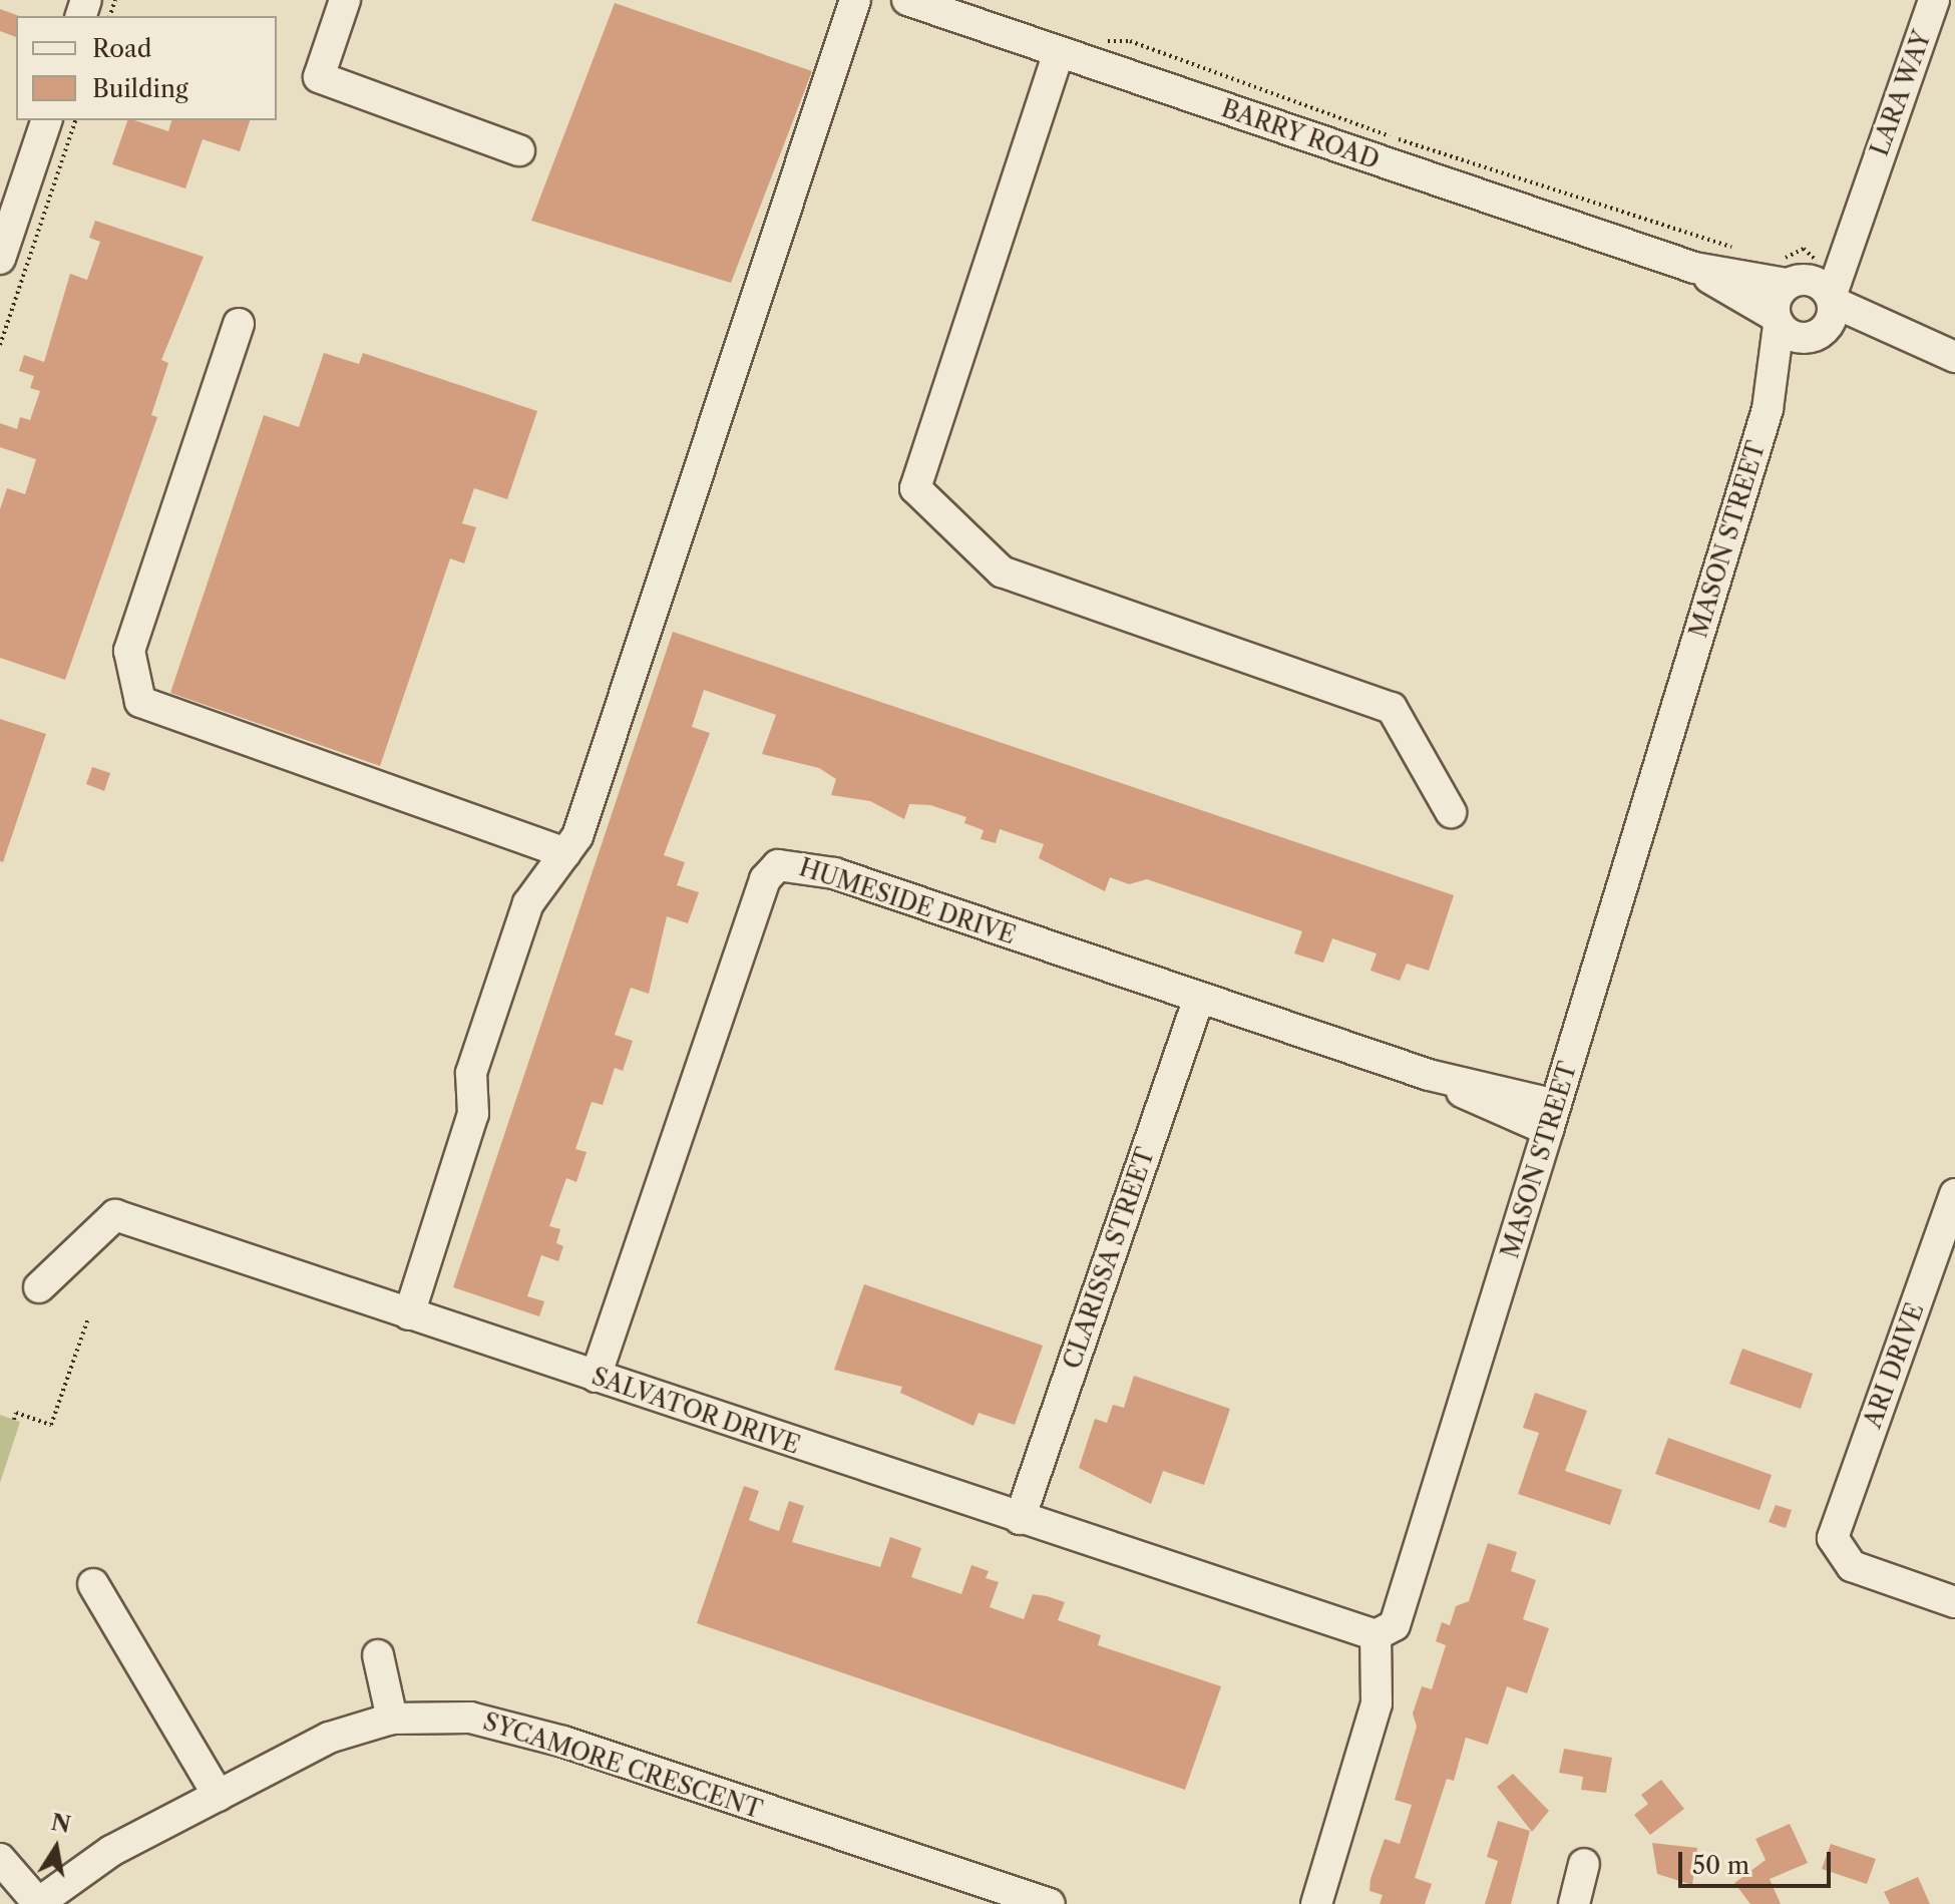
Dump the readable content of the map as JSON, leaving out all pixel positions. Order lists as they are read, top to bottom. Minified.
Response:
{"streets":{"street":["LARA WAY","BARRY ROAD","MASON STREET","HUMESIDE DRIVE","CLARISSA STREET","ARI DRIVE","SALVATOR DRIVE","SYCAMORE CRESCENT"]},"crossings":[["BARRY ROAD","MASON STREET"],["MASON STREET","HUMESIDE DRIVE"],["MASON STREET","SALVATOR DRIVE"],["HUMESIDE DRIVE","CLARISSA STREET"],["HUMESIDE DRIVE","SALVATOR DRIVE"],["CLARISSA STREET","SALVATOR DRIVE"]],"legend":["Road","Building"],"scale_bar":"50 m","north":"top"}
